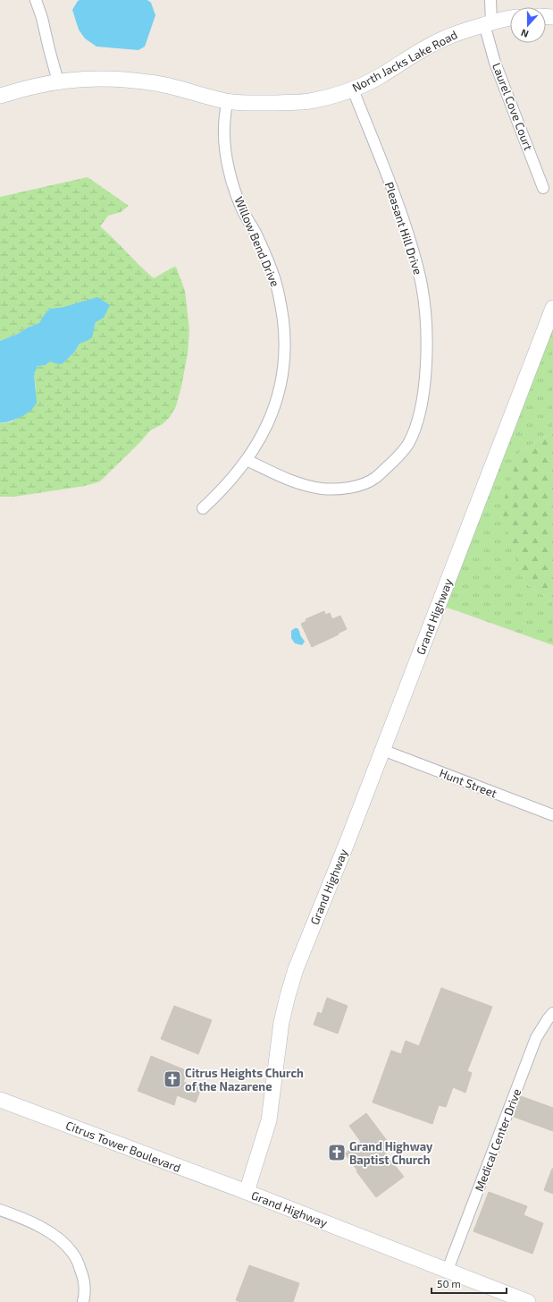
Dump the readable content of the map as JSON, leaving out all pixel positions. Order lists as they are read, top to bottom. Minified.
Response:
{"streets":{"street":["North Jacks Lake Road","Laurel Cove Court","Pleasant Hill Drive","Willow Bend Drive","Grand Highway","Hunt Street","Medical Center Drive","Citrus Tower Boulevard"]},"crossings":[["North Jacks Lake Road","Laurel Cove Court"],["North Jacks Lake Road","Pleasant Hill Drive"],["North Jacks Lake Road","Willow Bend Drive"],["Pleasant Hill Drive","Willow Bend Drive"],["Grand Highway","Hunt Street"],["Grand Highway","Medical Center Drive"],["Grand Highway","Citrus Tower Boulevard"]],"places":{"church":["Citrus Heights Church of the Nazarene","Grand Highway Baptist Church"]},"scale_bar":"50 m","north":"bottom"}
